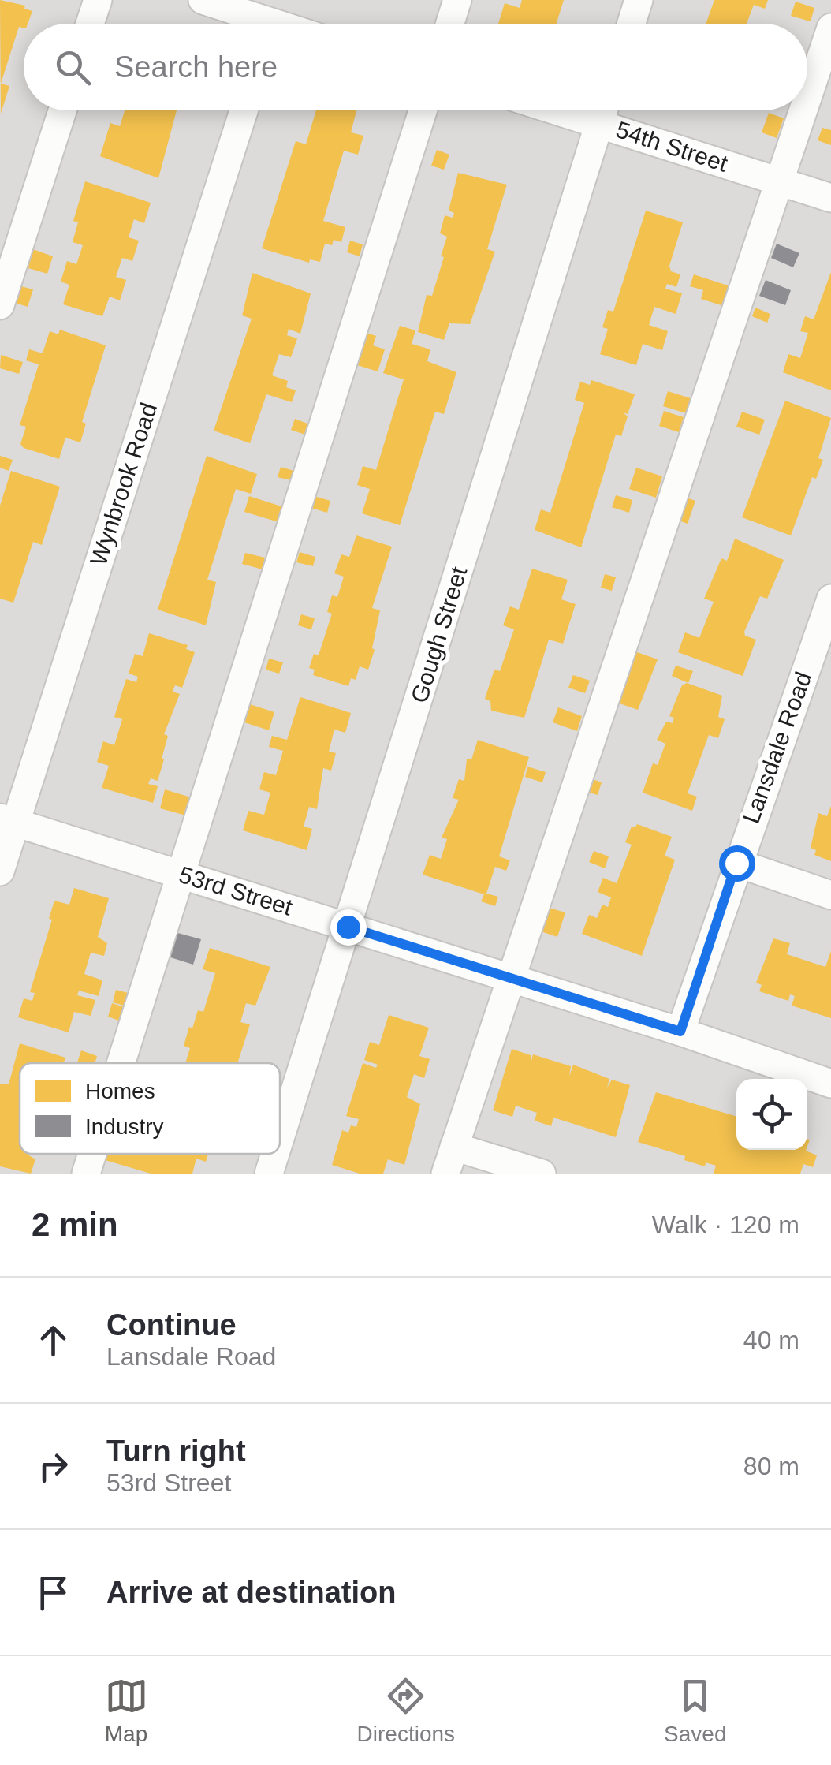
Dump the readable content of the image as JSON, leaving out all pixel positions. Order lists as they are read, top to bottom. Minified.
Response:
{"streets":{"street":["54th Street","Wynbrook Road","Gough Street","Lansdale Road","53rd Street"]},"crossings":[["54th Street","Gough Street"],["Wynbrook Road","53rd Street"],["Gough Street","53rd Street"],["Lansdale Road","53rd Street"]],"legend":["Homes","Industry"],"page":{"search":"Search here","heading":["2 min","Walk · 120 m"],"list":[["Continue","Lansdale Road","40 m"],["Turn right","53rd Street","80 m"],"Arrive at destination"],"nav":["Map","Directions","Saved"]}}
